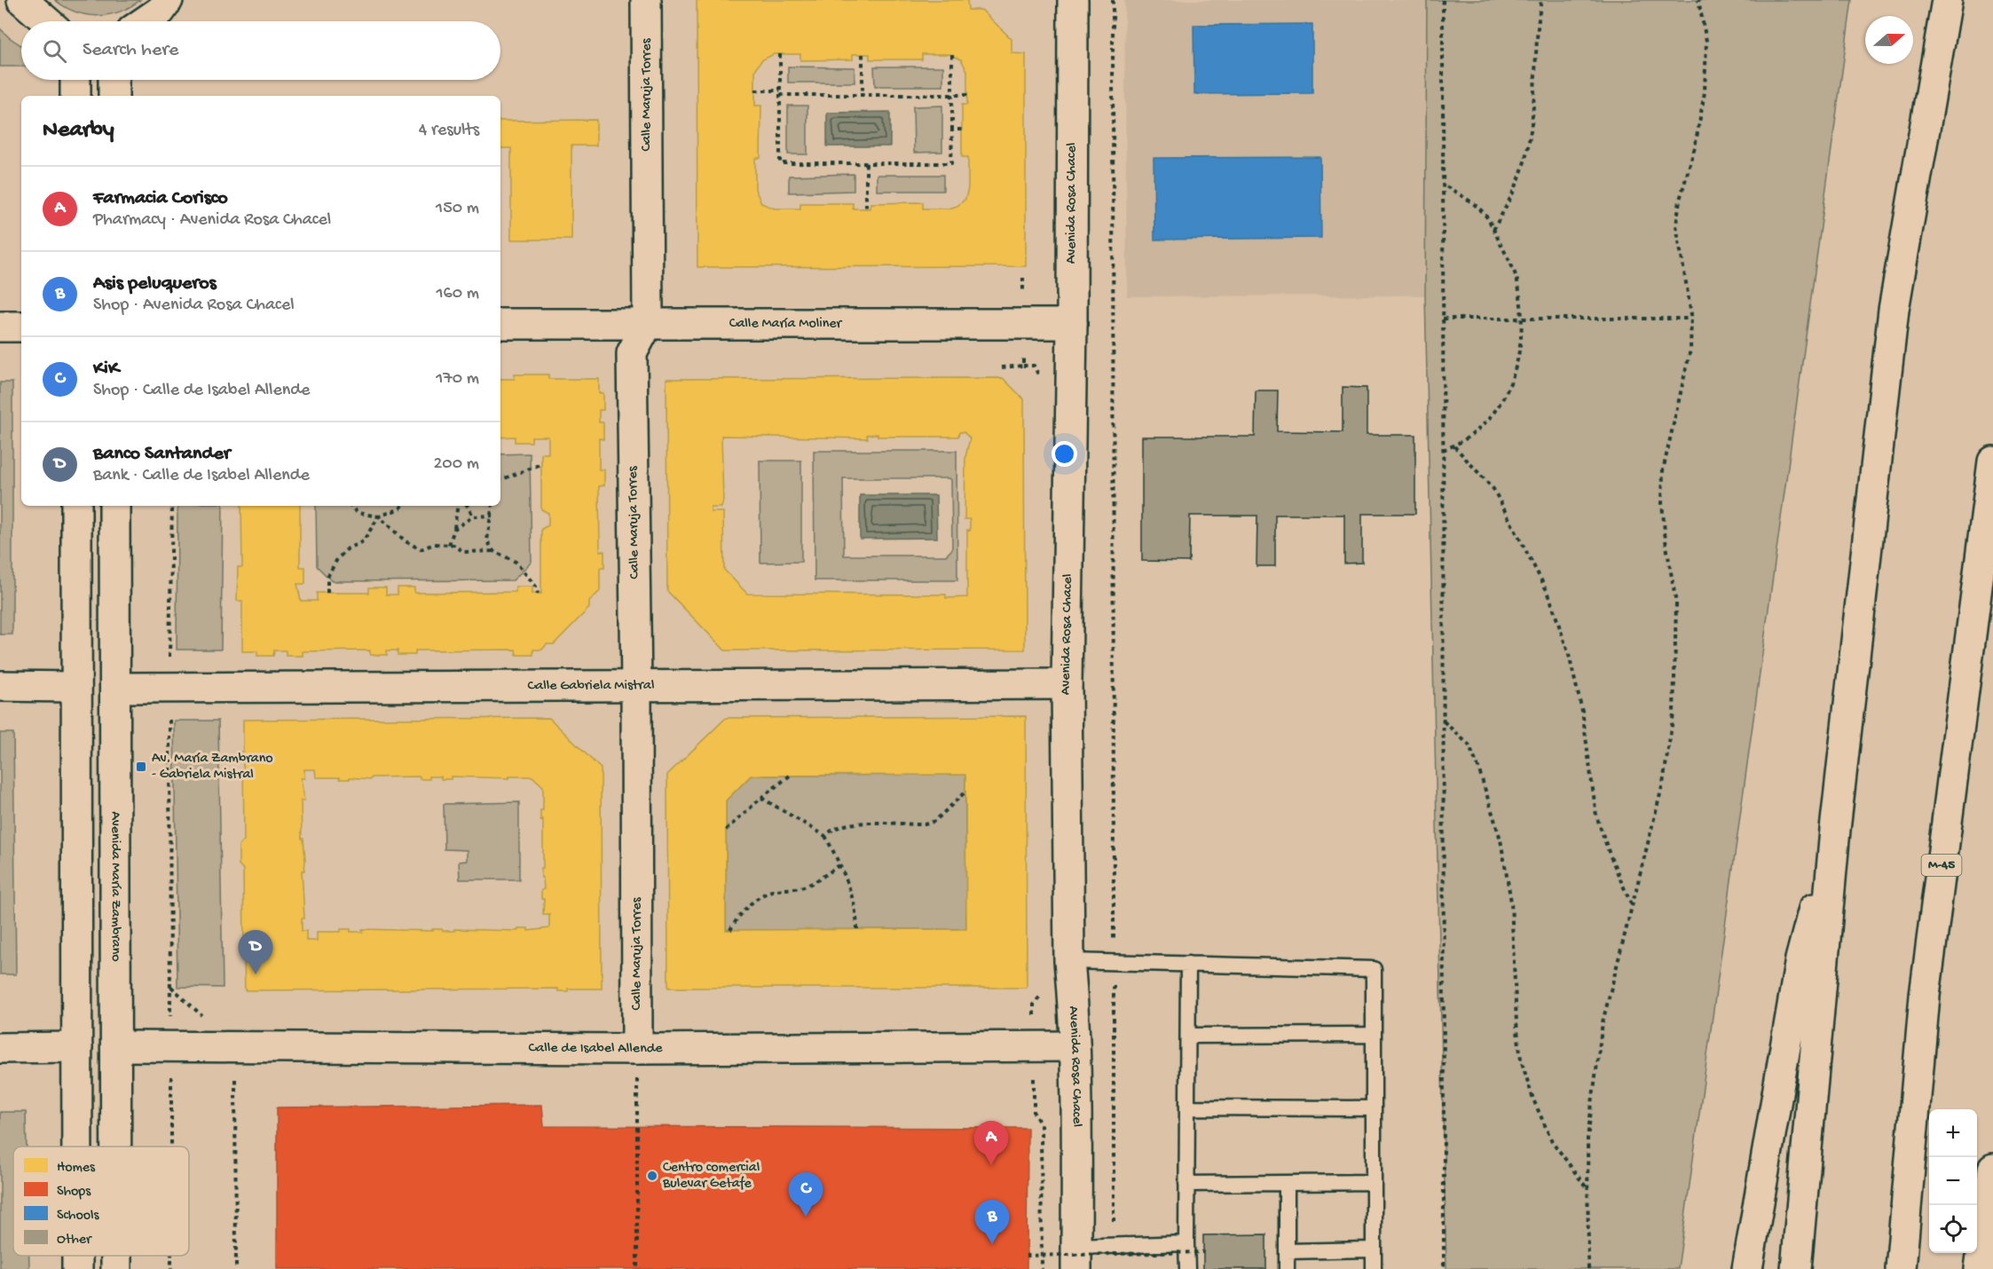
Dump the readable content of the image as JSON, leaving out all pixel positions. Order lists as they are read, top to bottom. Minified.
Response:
{"streets":{"main road":["Calle Maruja Torres","Avenida Rosa Chacel","Calle María Moliner","Calle Gabriela Mistral","M-45","Avenida María Zambrano","Calle de Isabel Allende"]},"crossings":[["Calle Maruja Torres","Calle María Moliner"],["Calle Maruja Torres","Calle Gabriela Mistral"],["Calle Maruja Torres","Calle de Isabel Allende"],["Avenida Rosa Chacel","Calle María Moliner"],["Avenida Rosa Chacel","Calle Gabriela Mistral"],["Avenida Rosa Chacel","Calle de Isabel Allende"],["Calle Gabriela Mistral","Avenida María Zambrano"],["Avenida María Zambrano","Calle de Isabel Allende"]],"places":{"transit":["Av. María Zambrano - Gabriela Mistral"],"other":["Centro comercial Bulevar Getafe"]},"legend":["Homes","Shops","Schools","Other"],"north":"right","page":{"search":"Search here","heading":["Nearby","4 results"],"list":[{"mark":"A","name":"Farmacia Corisco","note":"Pharmacy · Avenida Rosa Chacel","value":"150 m"},{"mark":"B","name":"Asis peluqueros","note":"Shop · Avenida Rosa Chacel","value":"160 m"},{"mark":"C","name":"KiK","note":"Shop · Calle de Isabel Allende","value":"170 m"},{"mark":"D","name":"Banco Santander","note":"Bank · Calle de Isabel Allende","value":"200 m"}],"pins":["D","A","C","B"],"map_buttons":["+","−"]}}
